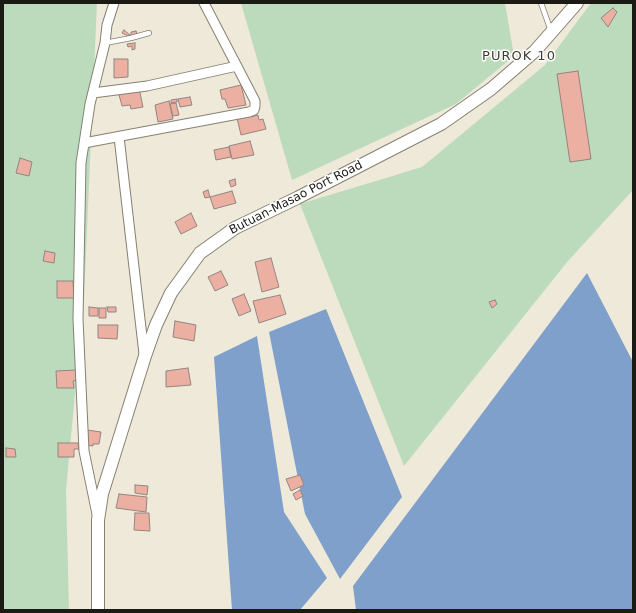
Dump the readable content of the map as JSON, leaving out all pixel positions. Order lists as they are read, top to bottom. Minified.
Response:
{"streets":{"street":["Butuan-Masao Port Road"]},"districts":["PUROK 10"]}
